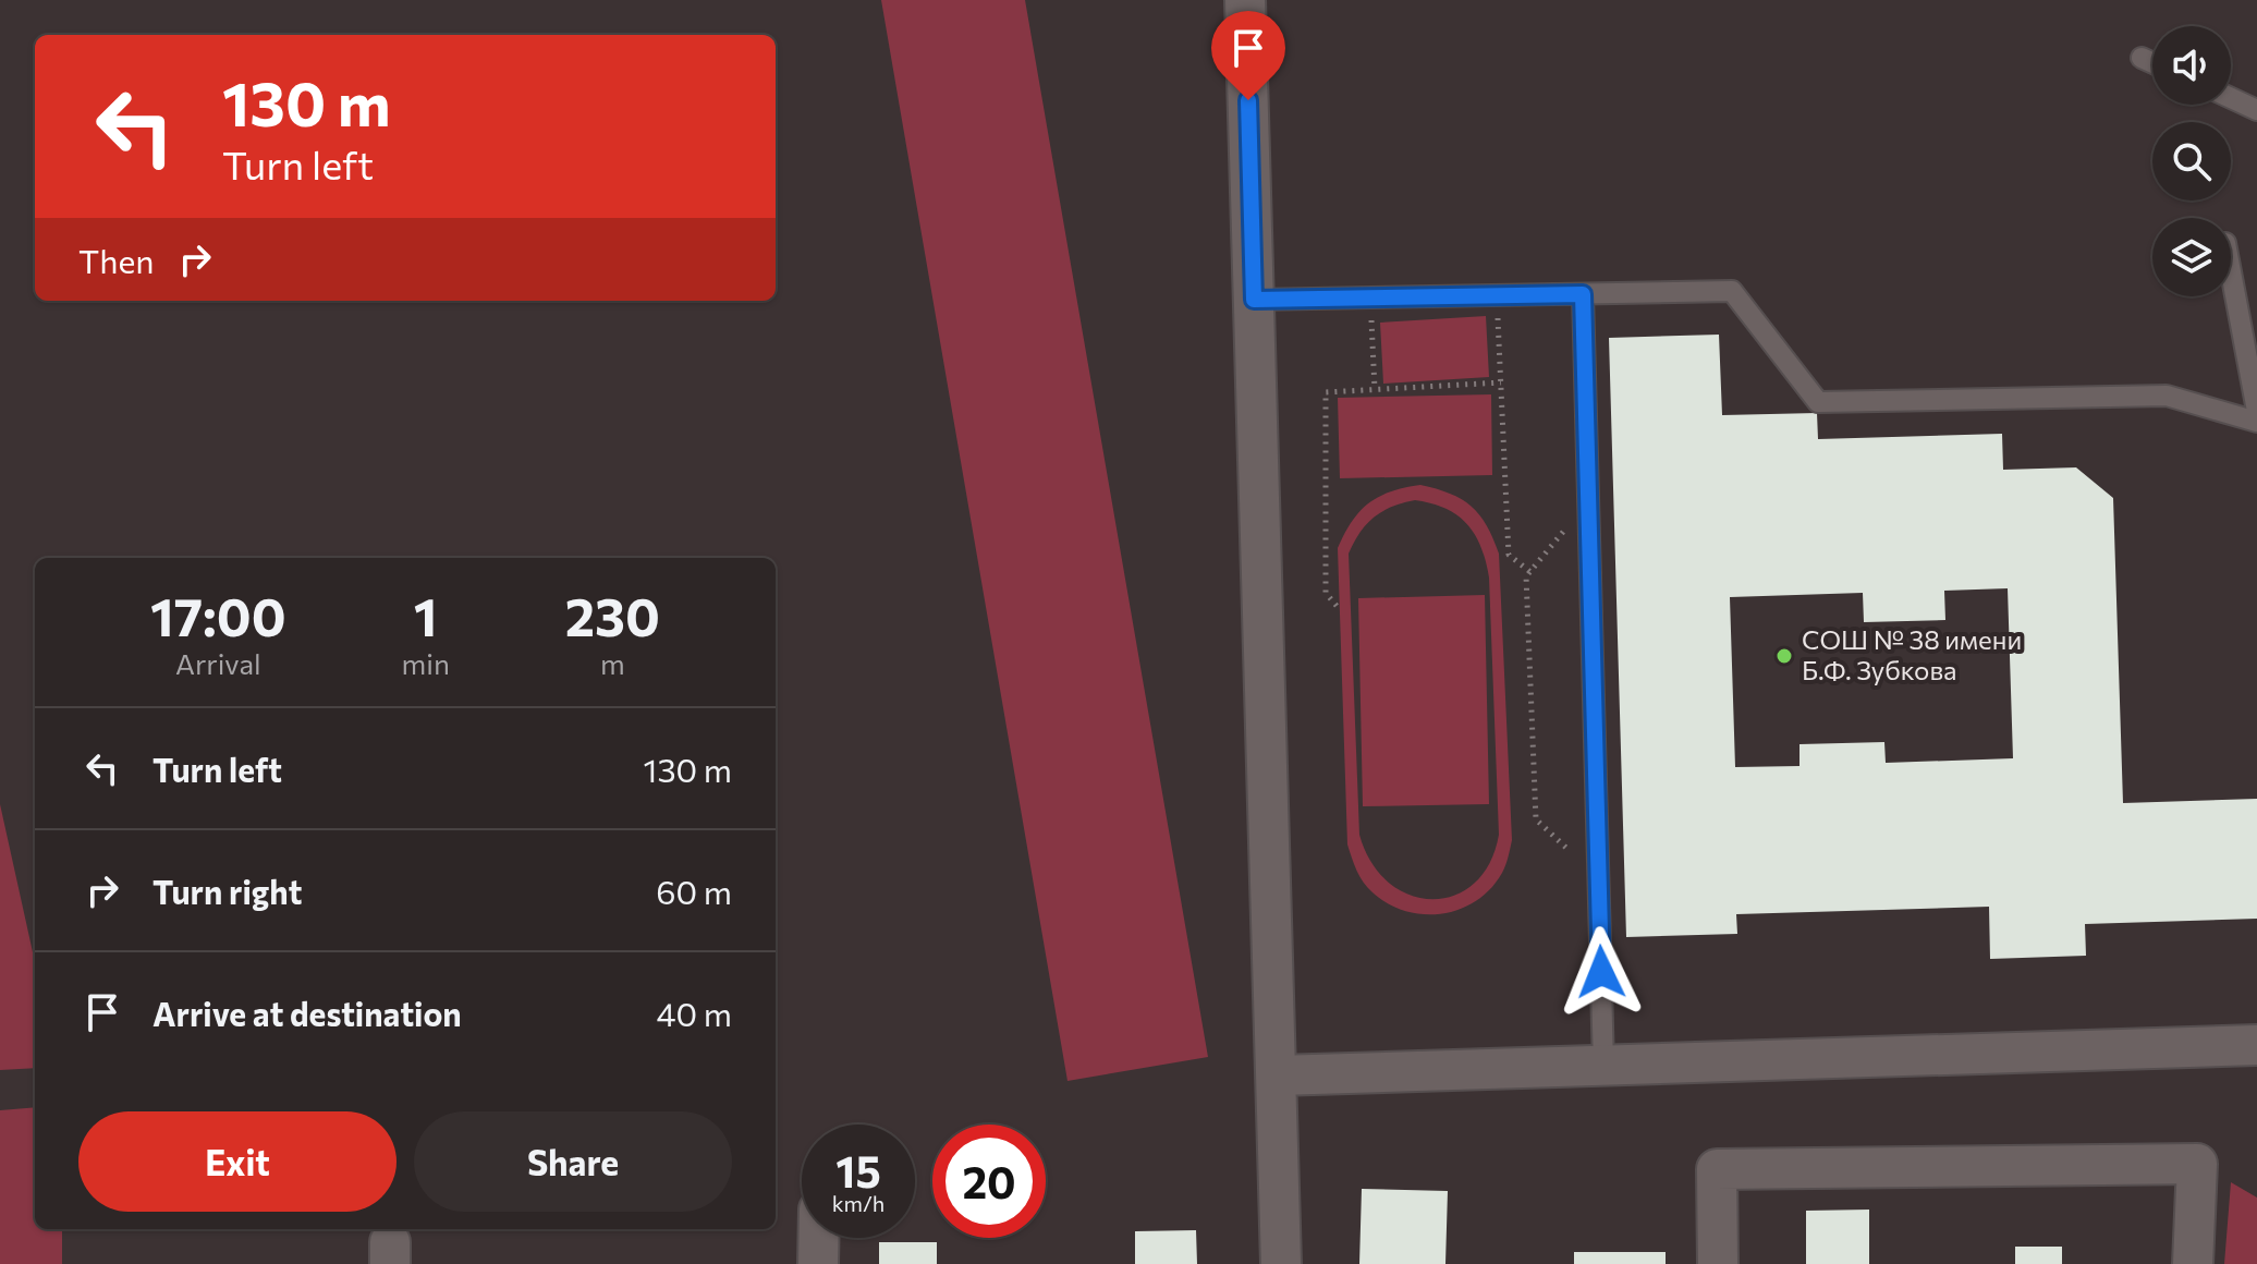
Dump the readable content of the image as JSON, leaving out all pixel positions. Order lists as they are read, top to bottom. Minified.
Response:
{"places":["СОШ № 38 имени Б.Ф. Зубкова"],"page":{"turn":["130 m","Turn left"],"then":"Then","eta":["17:00","Arrival","1","min","230","m"],"list":[{"name":"Turn left","value":"130 m"},{"name":"Turn right","value":"60 m"},{"name":"Arrive at destination","value":"40 m"}],"buttons":["Exit","Share"],"speed":"15 km/h","limit":"20"}}
